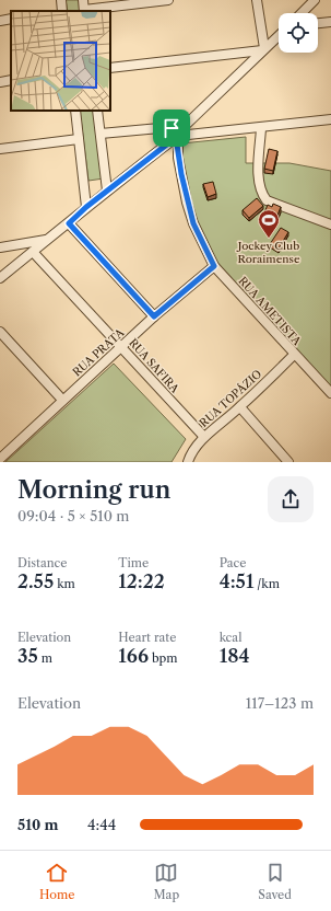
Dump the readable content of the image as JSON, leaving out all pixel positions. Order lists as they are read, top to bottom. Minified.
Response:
{"streets":{"street":["RUA AMETISTA","RUA PRATA","RUA SAFIRA","RUA TOPÁZIO"]},"crossings":[["RUA AMETISTA","RUA PRATA"],["RUA AMETISTA","RUA TOPÁZIO"],["RUA PRATA","RUA SAFIRA"],["RUA SAFIRA","RUA TOPÁZIO"]],"places":{"sports":["Jockey Club Roraimense"]},"page":{"heading":["Morning run","09:04 · 5 × 510 m"],"stats":[["Distance","2.55 km"],["Time","12:22"],["Pace","4:51 /km"],["Elevation","35 m"],["Heart rate","166 bpm"],["kcal","184"]],"chart":["Elevation","117–123 m"],"list":[{"name":"510 m","note":"4:44"}],"tabs":["Home","Map","Saved"]}}
